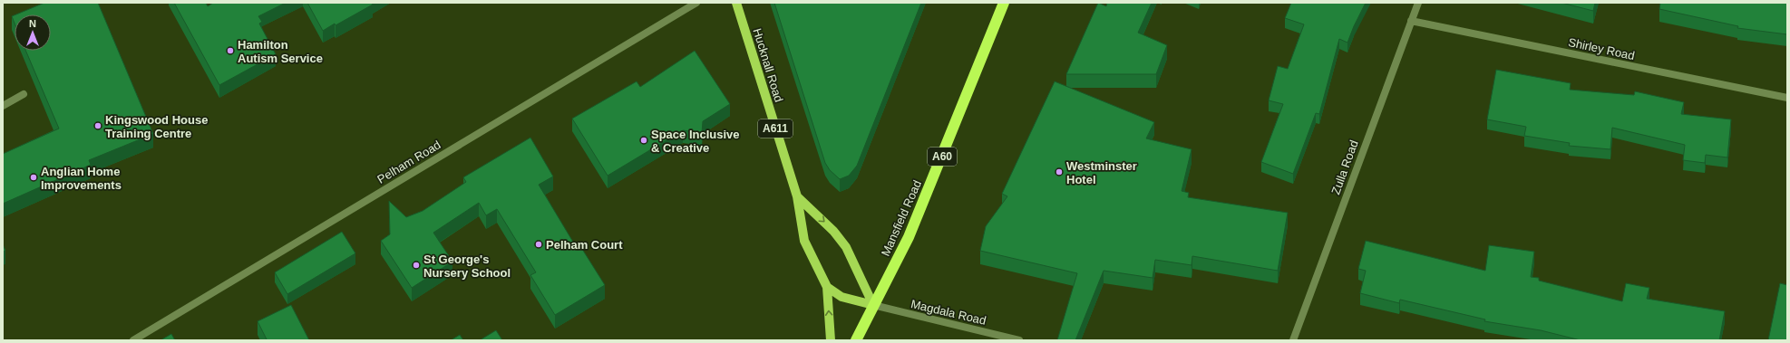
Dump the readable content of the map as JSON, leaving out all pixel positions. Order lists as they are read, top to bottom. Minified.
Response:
{"streets":{"highway":["A60","Mansfield Road"],"main road":["Hucknall Road","A611"],"street":["Shirley Road","Pelham Road","Zulla Road","Magdala Road"]},"crossings":[["Shirley Road","Zulla Road"],["Hucknall Road","Mansfield Road"],["Hucknall Road","Magdala Road"],["Mansfield Road","Magdala Road"]],"places":["Hamilton Autism Service","Kingswood House Training Centre","Space Inclusive & Creative","Westminster Hotel","Anglian Home Improvements","Pelham Court","St George's Nursery School"],"north":"top"}
